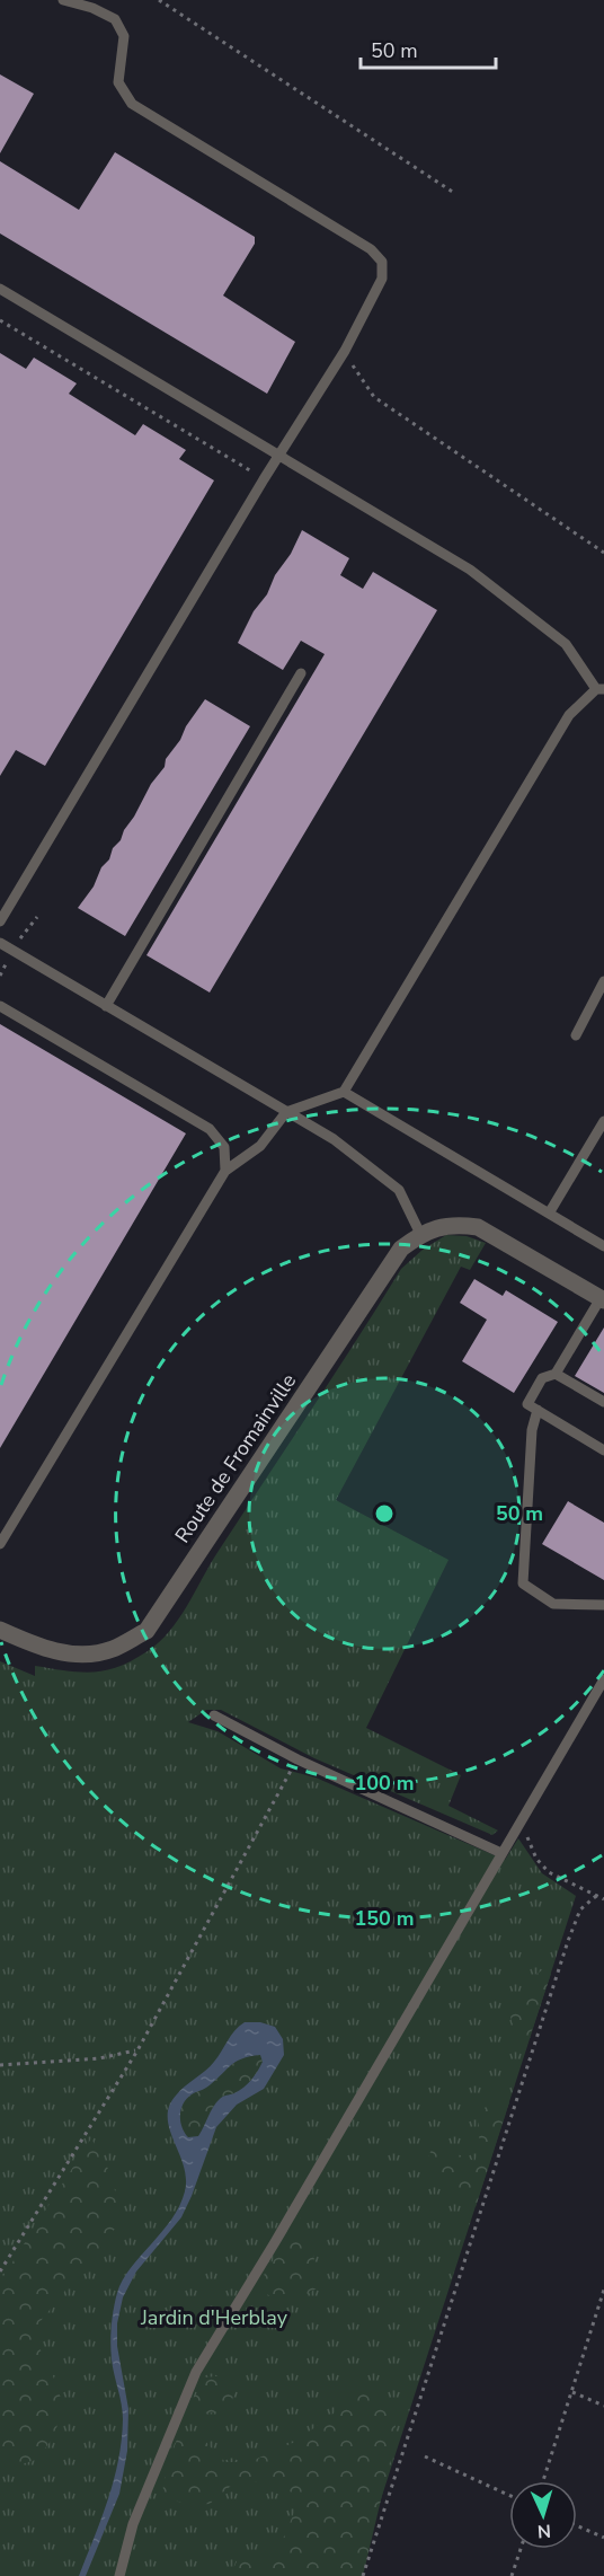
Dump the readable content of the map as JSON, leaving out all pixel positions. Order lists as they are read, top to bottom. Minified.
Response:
{"streets":{"street":["Route de Fromainville"]},"parks":["Jardin d'Herblay"],"scale_bar":"50 m","north":"bottom","rings":["50 m","100 m","150 m"]}
